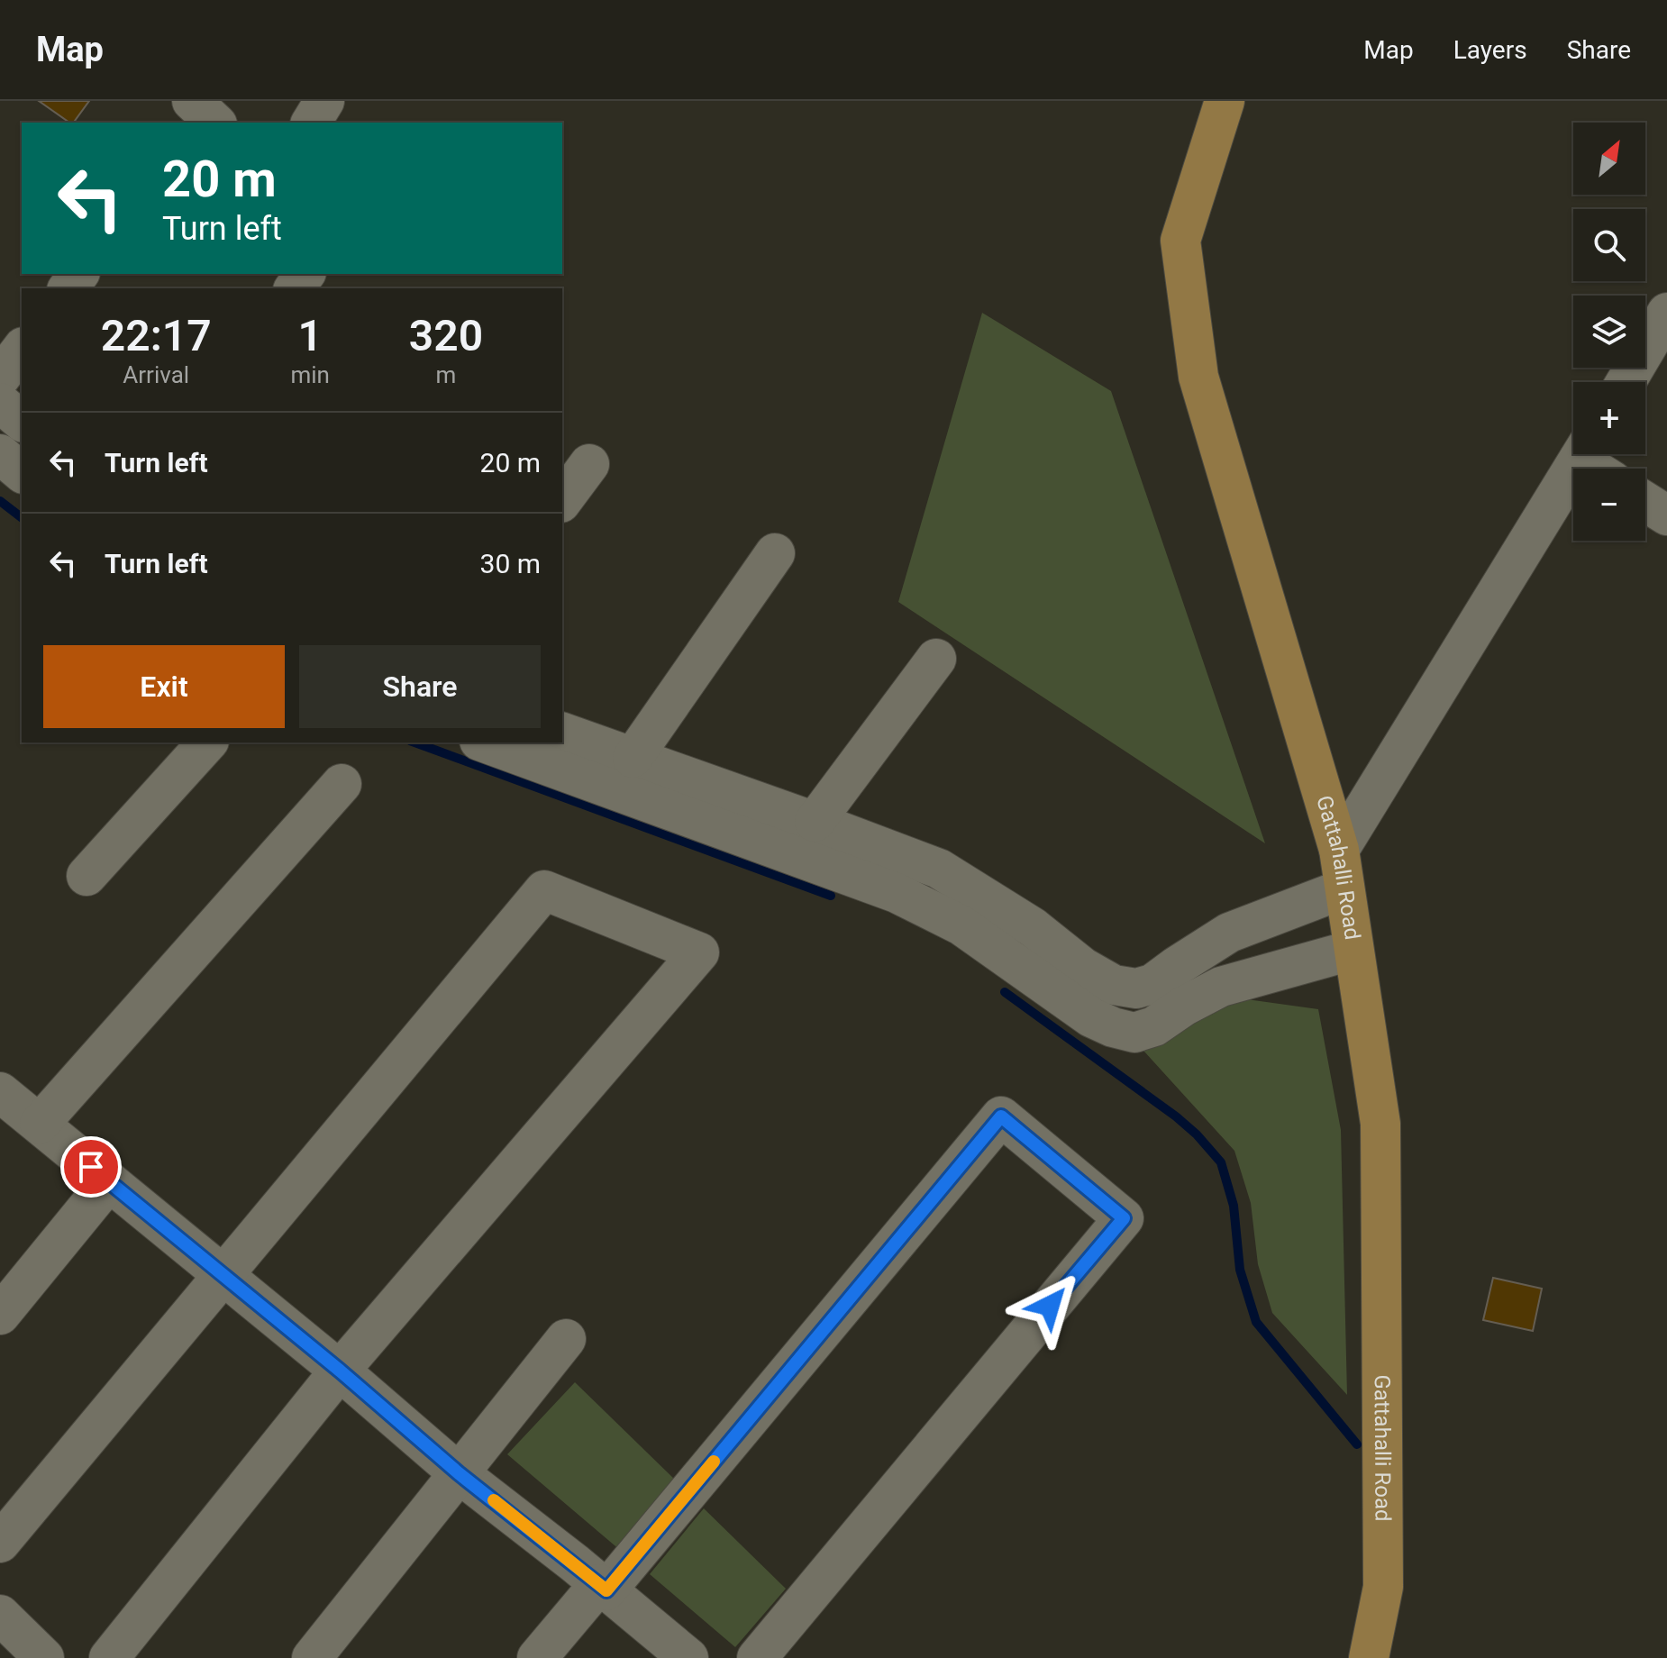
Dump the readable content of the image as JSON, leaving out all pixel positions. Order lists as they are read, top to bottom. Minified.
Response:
{"streets":{"main road":["Gattahalli Road"]},"north":"top right","page":{"header":"Map","nav":["Map","Layers","Share"],"map_buttons":["+","−"],"turn":["20 m","Turn left"],"eta":["22:17","Arrival","1","min","320","m"],"list":[{"name":"Turn left","value":"20 m"},{"name":"Turn left","value":"30 m"}],"buttons":["Exit","Share"]}}
